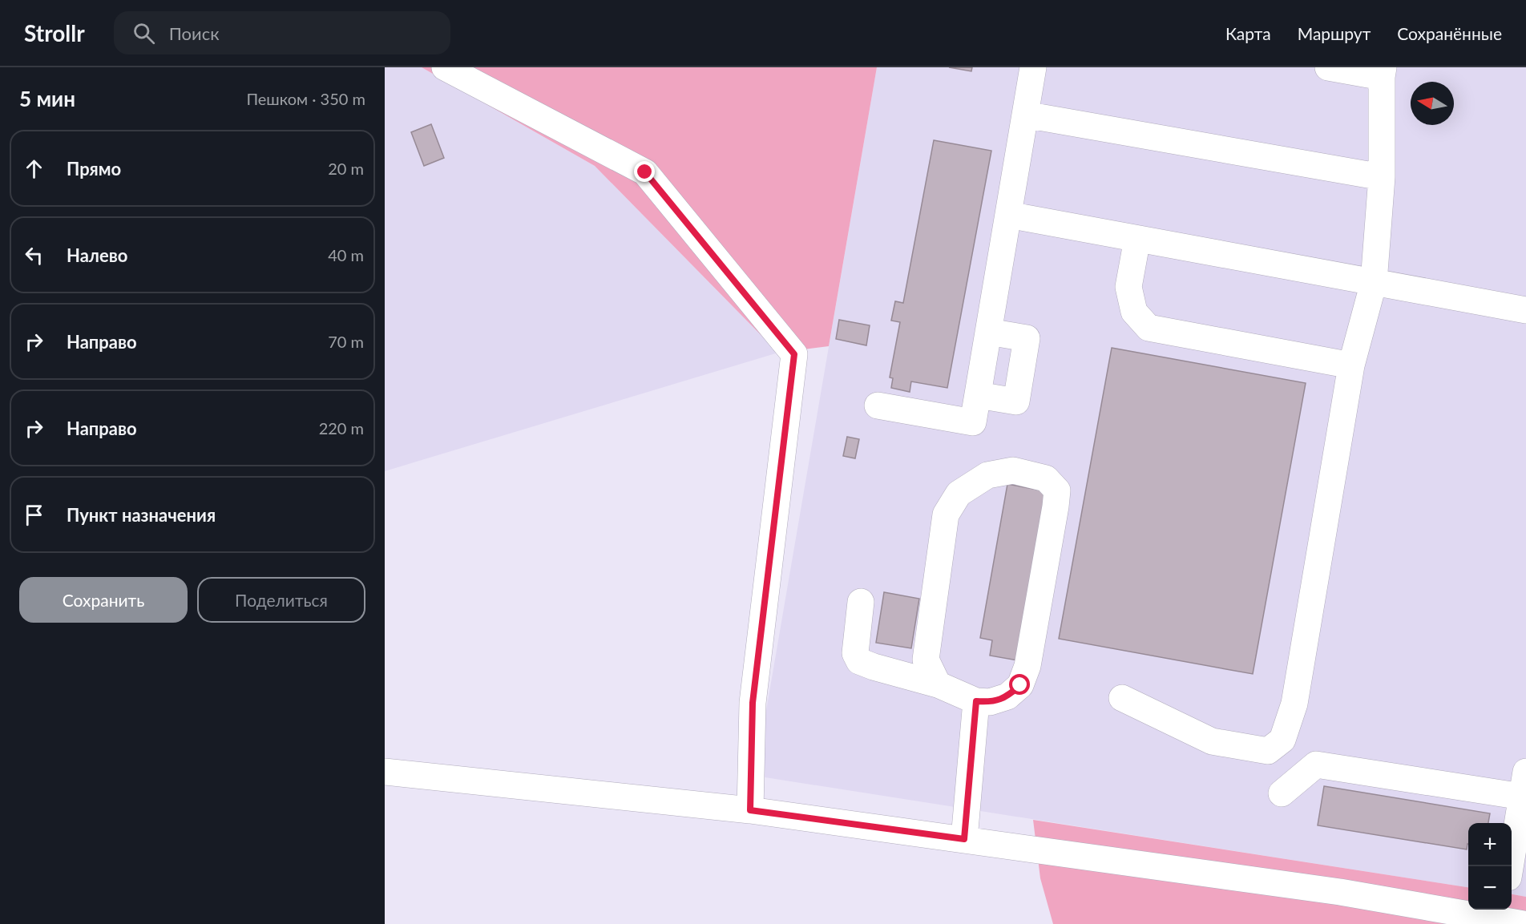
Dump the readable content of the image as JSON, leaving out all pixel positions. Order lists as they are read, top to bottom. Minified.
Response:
{"north":"left","page":{"header":"Strollr","search":"Поиск","nav":["Карта","Маршрут","Сохранённые"],"heading":["5 мин","Пешком · 350 m"],"list":[["Прямо","20 m"],["Налево","40 m"],["Направо","70 m"],["Направо","220 m"],"Пункт назначения"],"buttons":["Сохранить","Поделиться"],"map_buttons":["+","−"]}}
